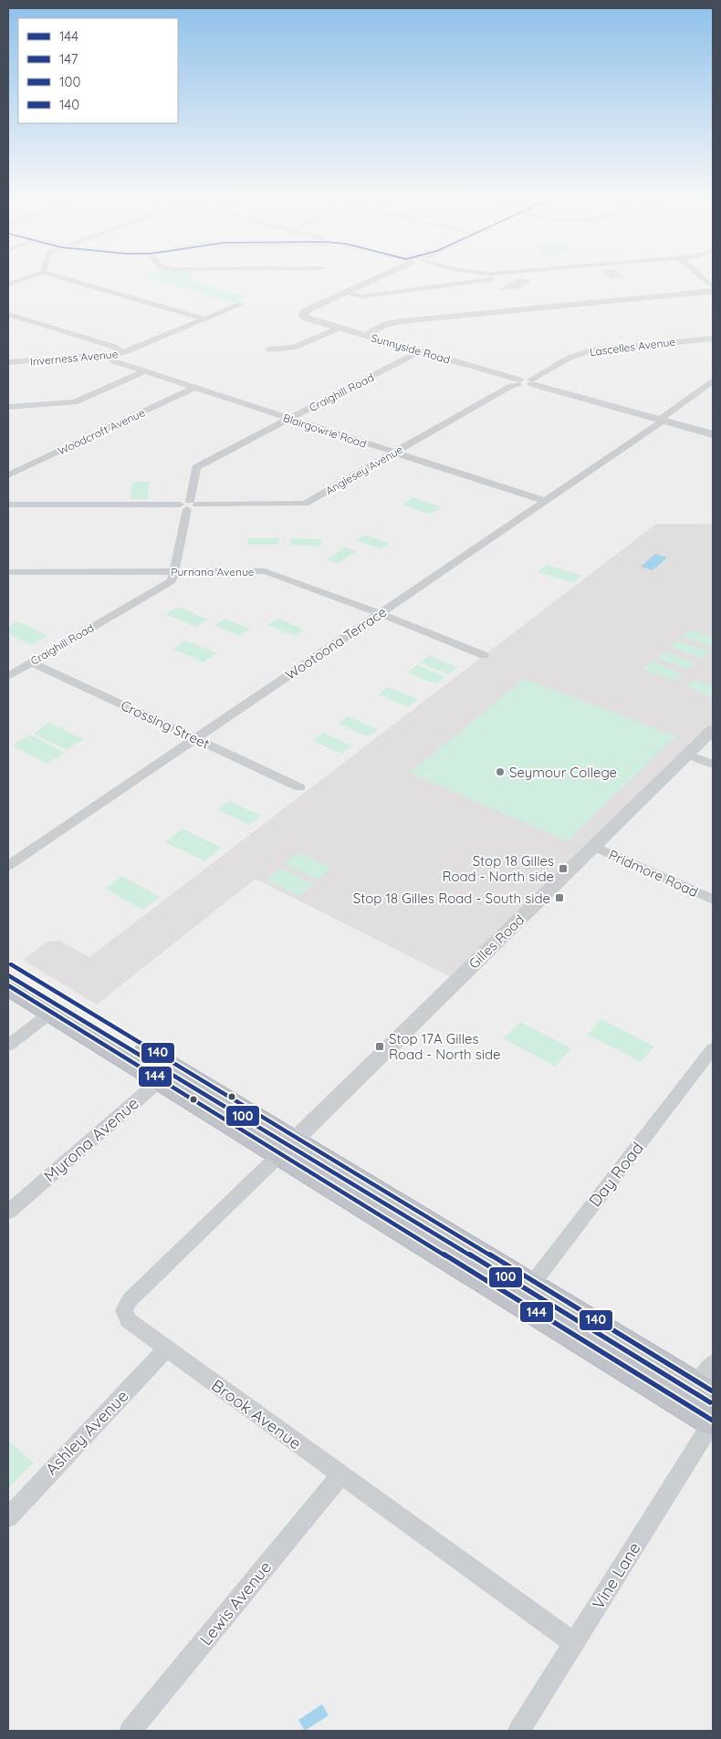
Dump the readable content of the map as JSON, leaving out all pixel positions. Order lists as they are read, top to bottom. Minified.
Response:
{"streets":{"street":["Lascelles Avenue","Sunnyside Road","Inverness Avenue","Craighill Road","Blairgowrie Road","Woodcroft Avenue","Anglesey Avenue","Purnana Avenue","Wootoona Terrace","Crossing Street","Pridmore Road","Gilles Road","Myrona Avenue","Day Road","Brook Avenue","Ashley Avenue","Vine Lane","Lewis Avenue"]},"crossings":[["Lascelles Avenue","Sunnyside Road"],["Sunnyside Road","Craighill Road"],["Sunnyside Road","Anglesey Avenue"],["Inverness Avenue","Blairgowrie Road"],["Craighill Road","Blairgowrie Road"],["Craighill Road","Anglesey Avenue"],["Craighill Road","Purnana Avenue"],["Craighill Road","Crossing Street"],["Blairgowrie Road","Woodcroft Avenue"],["Blairgowrie Road","Anglesey Avenue"],["Blairgowrie Road","Wootoona Terrace"],["Purnana Avenue","Wootoona Terrace"],["Wootoona Terrace","Crossing Street"],["Pridmore Road","Gilles Road"],["Gilles Road","Brook Avenue"],["Brook Avenue","Ashley Avenue"],["Brook Avenue","Vine Lane"],["Brook Avenue","Lewis Avenue"]],"places":{"other":["Seymour College"],"transit":["Stop 18 Gilles Road - North side","Stop 18 Gilles Road - South side","Stop 17A Gilles Road - North side"]},"lines":["transit line 140","transit line 100","transit line 144"],"legend":["144","147","100","140"]}
